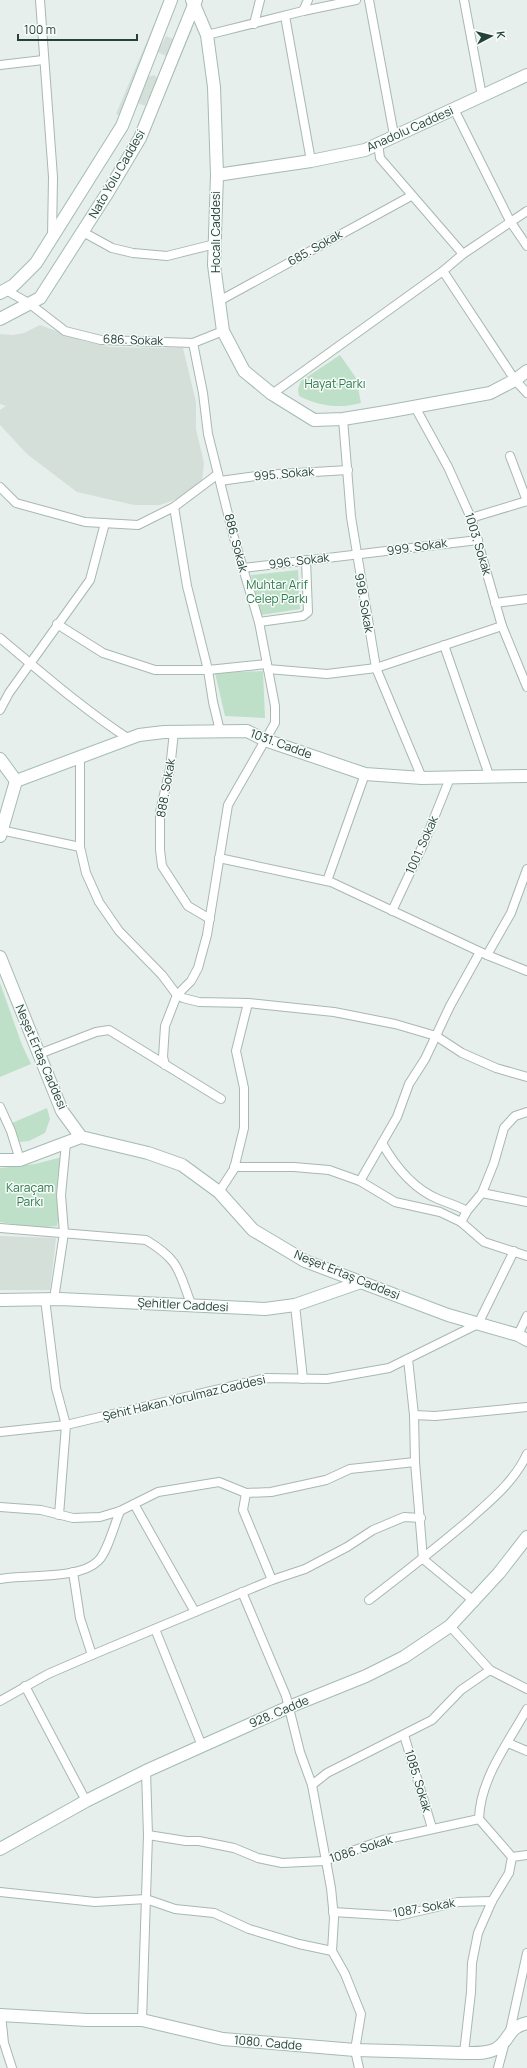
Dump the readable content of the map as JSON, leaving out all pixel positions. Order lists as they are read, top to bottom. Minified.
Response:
{"streets":{"street":["Anadolu Caddesi","Nato Yolu Caddesi","Hocalı Caddesi","685. Sokak","686. Sokak","995. Sokak","886. Sokak","1003. Sokak","999. Sokak","996. Sokak","998. Sokak","1031. Cadde","888. Sokak","1001. Sokak","Neşet Ertaş Caddesi","Şehitler Caddesi","Şehit Hakan Yorulmaz Caddesi","928. Cadde","1085. Sokak","1086. Sokak","1087. Sokak","1080. Cadde"]},"crossings":[["Anadolu Caddesi","Hocalı Caddesi"],["Nato Yolu Caddesi","Hocalı Caddesi"],["Nato Yolu Caddesi","686. Sokak"],["Hocalı Caddesi","685. Sokak"],["Hocalı Caddesi","686. Sokak"],["Hocalı Caddesi","1003. Sokak"],["Hocalı Caddesi","998. Sokak"],["686. Sokak","886. Sokak"],["995. Sokak","886. Sokak"],["995. Sokak","998. Sokak"],["886. Sokak","996. Sokak"],["886. Sokak","1031. Cadde"],["886. Sokak","888. Sokak"],["1003. Sokak","999. Sokak"],["999. Sokak","996. Sokak"],["999. Sokak","998. Sokak"],["996. Sokak","998. Sokak"],["998. Sokak","1031. Cadde"],["1031. Cadde","888. Sokak"],["1031. Cadde","1001. Sokak"],["Neşet Ertaş Caddesi","Şehitler Caddesi"],["Neşet Ertaş Caddesi","Şehit Hakan Yorulmaz Caddesi"],["1085. Sokak","1086. Sokak"]],"parks":["Hayat Parkı","Muhtar Arif Celep Parkı","Karaçam Parkı"],"scale_bar":"100 m","north":"right"}
